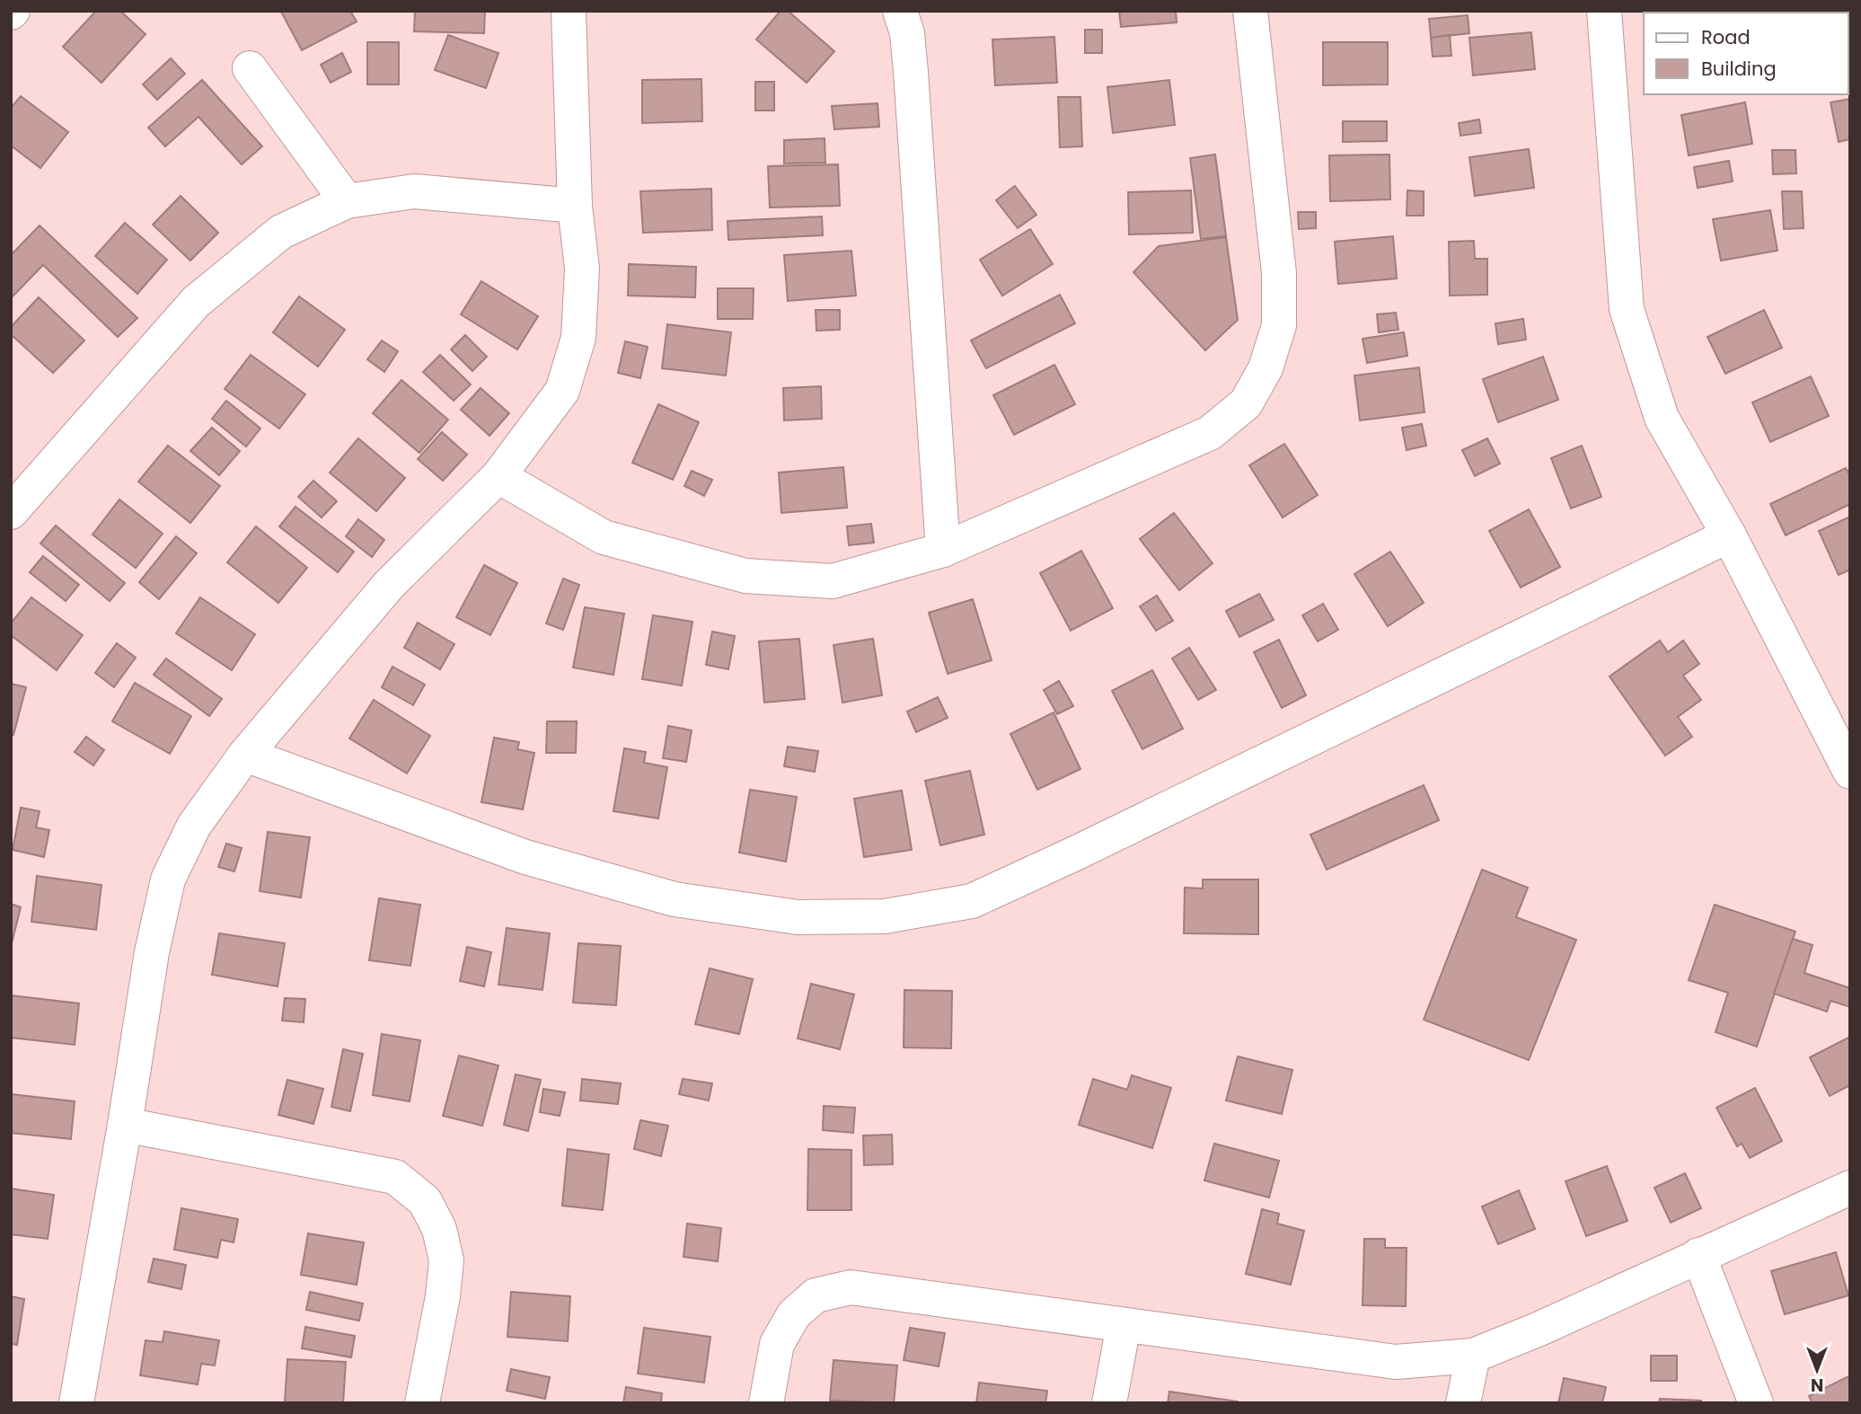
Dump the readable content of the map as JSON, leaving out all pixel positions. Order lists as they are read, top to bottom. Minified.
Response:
{"legend":["Road","Building"],"north":"bottom"}
